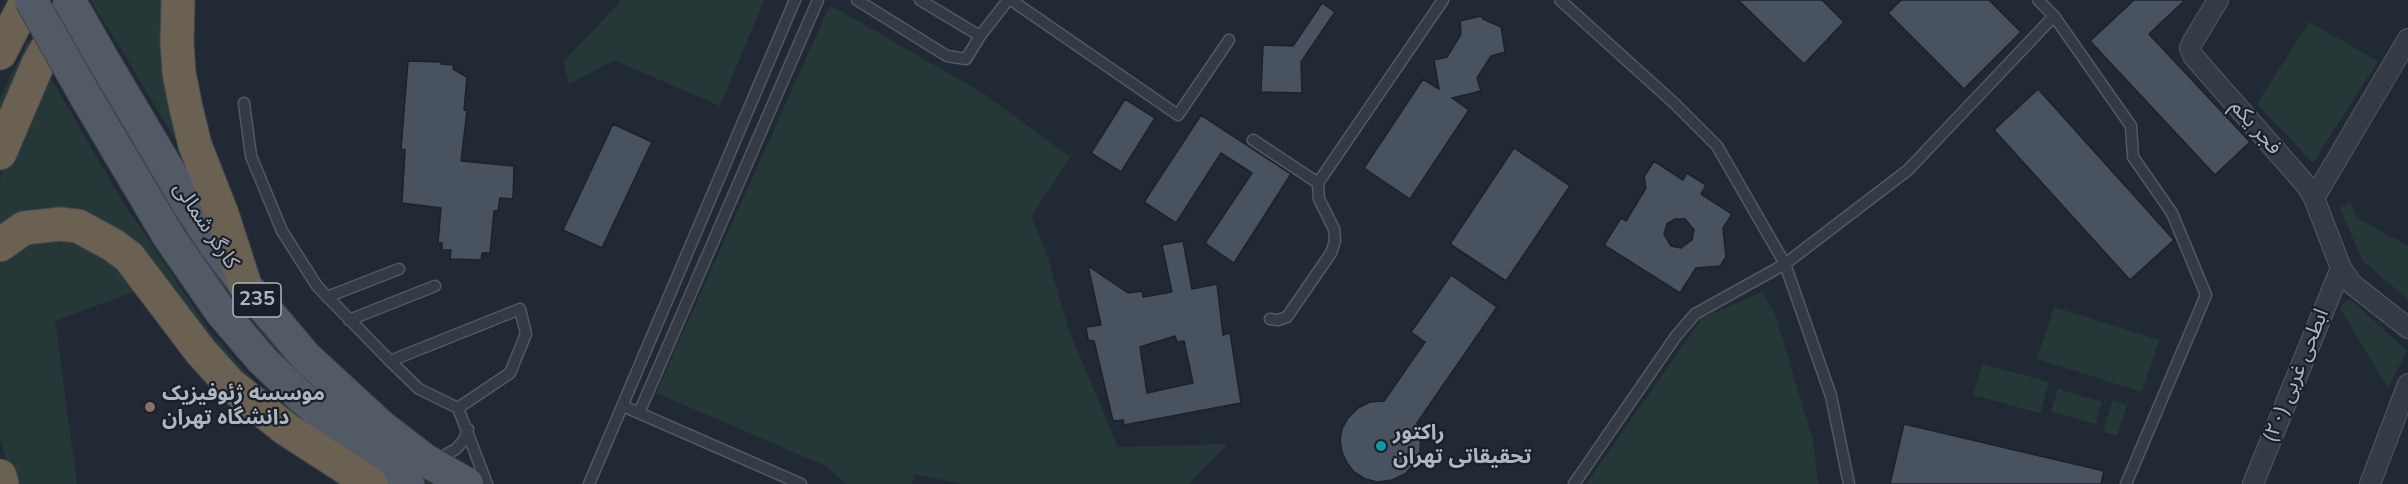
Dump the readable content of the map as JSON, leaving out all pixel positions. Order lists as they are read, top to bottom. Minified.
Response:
{"streets":{"main road":["کارگر شمالی","235"],"street":["فجر یکم","ابطحی غربی (۲۰)"]},"crossings":[["فجر یکم","ابطحی غربی (۲۰)"]],"places":["موسسه ژئوفیزیک دانشگاه تهران","راکتور تحقیقاتی تهران"]}
